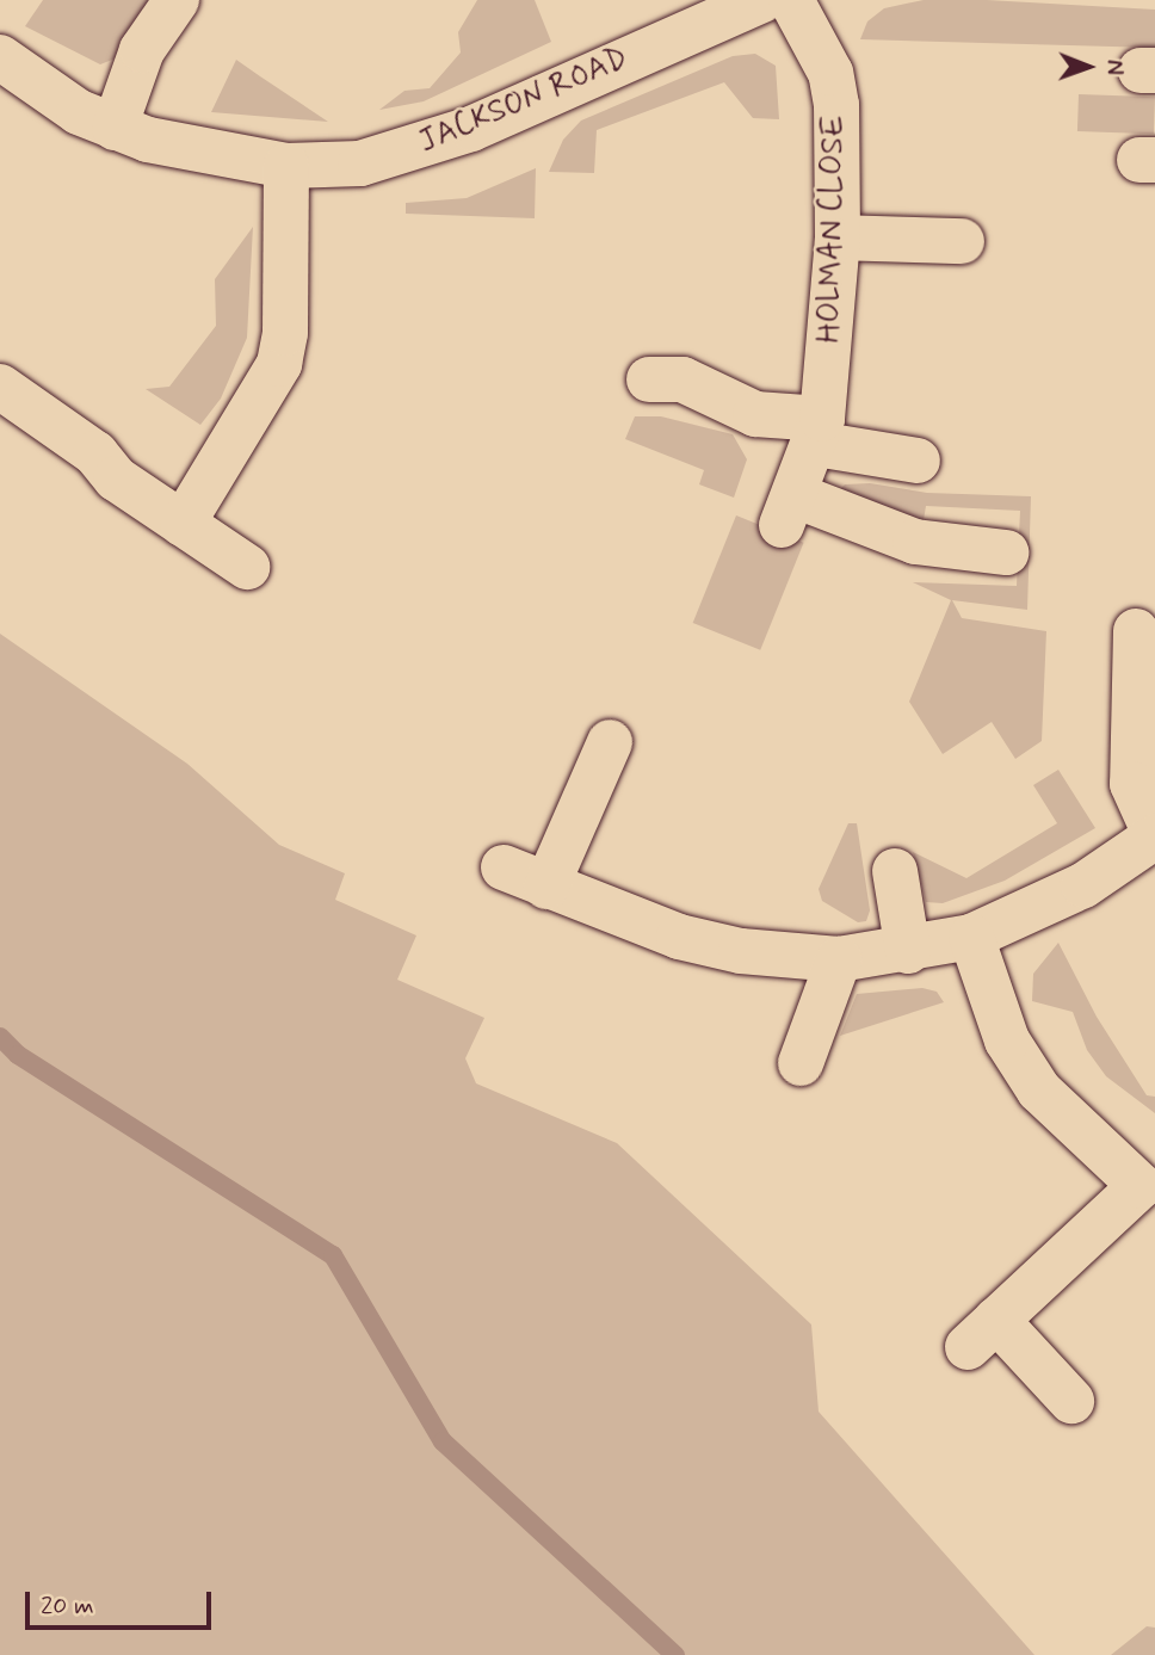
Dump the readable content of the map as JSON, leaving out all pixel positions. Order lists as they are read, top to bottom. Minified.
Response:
{"streets":{"street":["JACKSON ROAD","HOLMAN CLOSE"]},"scale_bar":"20 m","north":"right"}
